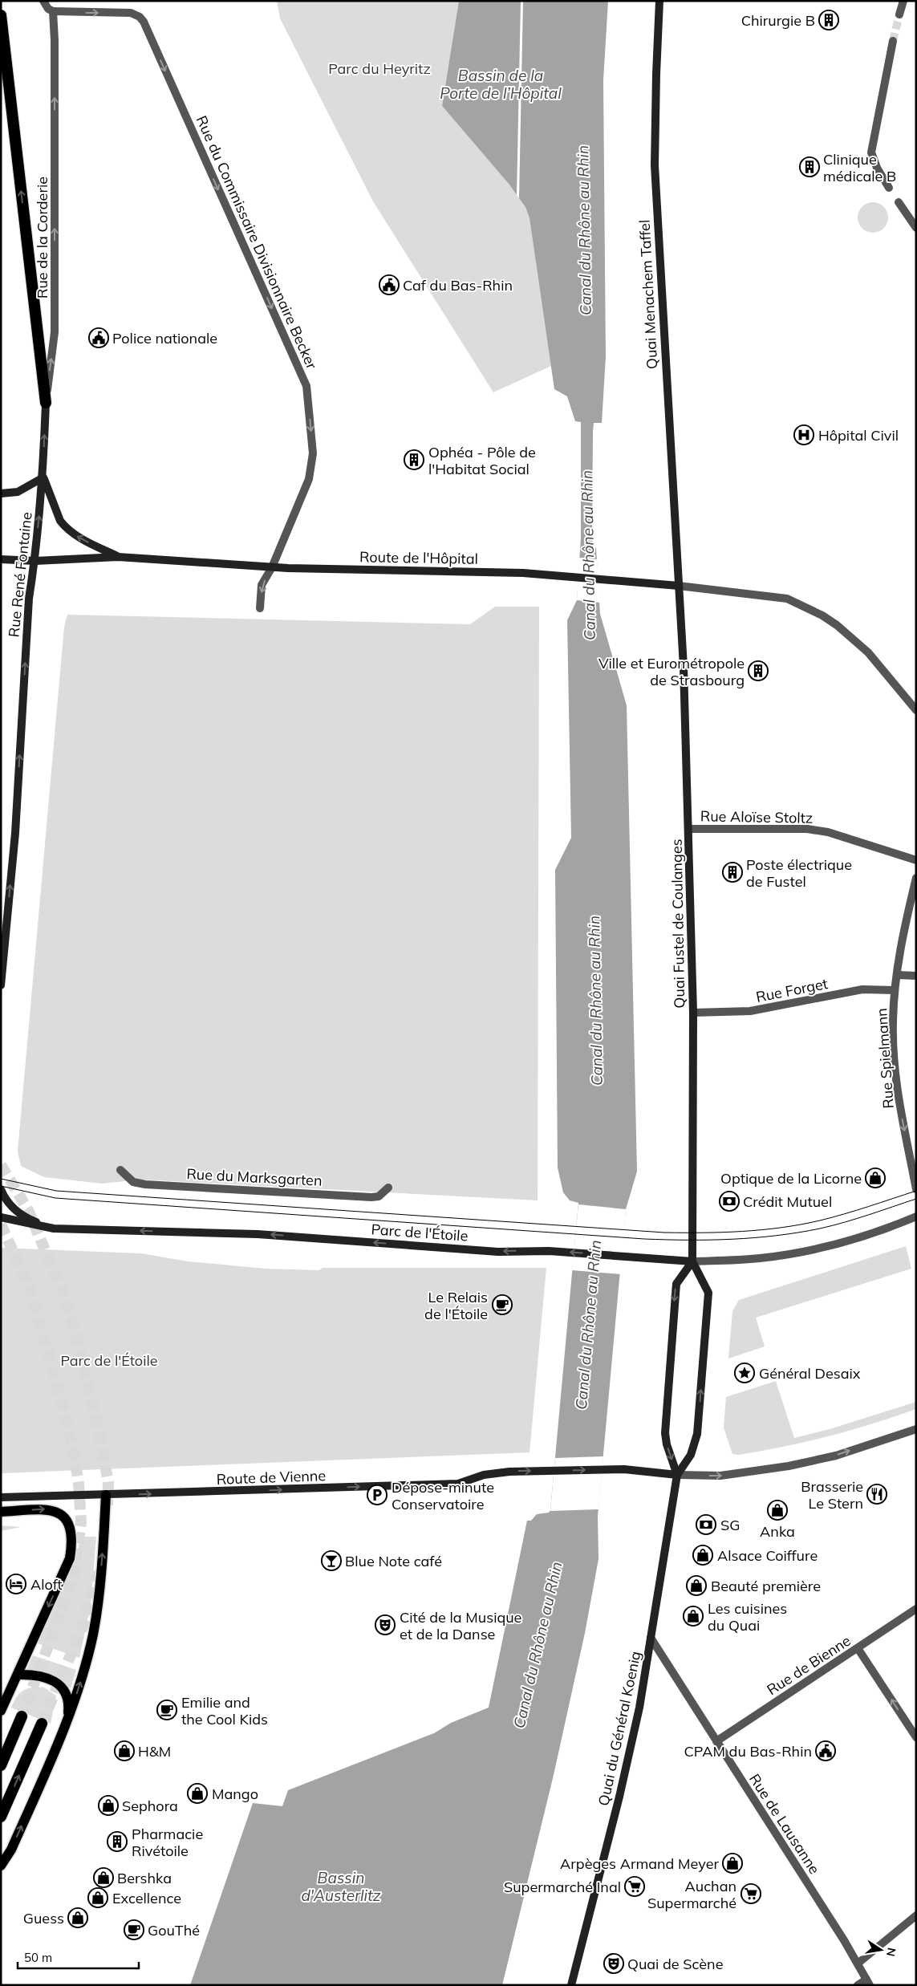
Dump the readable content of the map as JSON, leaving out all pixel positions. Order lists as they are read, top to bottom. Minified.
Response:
{"streets":{"main road":["Rue de la Corderie","Quai Menachem Taffel","Route de l'Hôpital","Rue René Fontaine","Quai Fustel de Coulanges","Parc de l'Étoile","Route de Vienne","Quai du Général Koenig"],"street":["Rue du Commissaire Divisionnaire Becker","Rue Aloïse Stoltz","Rue Forget","Rue Spielmann","Rue du Marksgarten","Rue de Bienne","Rue de Lausanne"]},"crossings":[["Rue de la Corderie","Rue du Commissaire Divisionnaire Becker"],["Rue de la Corderie","Rue René Fontaine"],["Rue du Commissaire Divisionnaire Becker","Route de l'Hôpital"],["Quai Menachem Taffel","Route de l'Hôpital"],["Quai Menachem Taffel","Quai Fustel de Coulanges"],["Route de l'Hôpital","Rue René Fontaine"],["Route de l'Hôpital","Quai Fustel de Coulanges"],["Rue Aloïse Stoltz","Quai Fustel de Coulanges"],["Quai Fustel de Coulanges","Rue Forget"],["Quai Fustel de Coulanges","Parc de l'Étoile"],["Quai Fustel de Coulanges","Quai du Général Koenig"],["Rue Forget","Rue Spielmann"],["Parc de l'Étoile","Quai du Général Koenig"],["Route de Vienne","Quai du Général Koenig"],["Rue de Bienne","Rue de Lausanne"],["Quai du Général Koenig","Rue de Lausanne"]],"one_way":["Rue de la Corderie","Rue du Commissaire Divisionnaire Becker","Rue René Fontaine","Rue Spielmann","Parc de l'Étoile","Route de Vienne"],"water":["Bassin de la Porte de l’Hôpital","Canal du Rhône au Rhin","Bassin d'Austerlitz"],"parks":["Parc du Heyritz","Parc de l'Étoile"],"places":{"building":["Chirurgie B","Clinique médicale B","Ophéa - Pôle de l'Habitat Social","Ville et Eurométropole de Strasbourg","Poste électrique de Fustel","Pharmacie Rivétoile"],"public building":["Caf du Bas-Rhin","Police nationale","CPAM du Bas-Rhin"],"hospital":["Hôpital Civil"],"shop":["Optique de la Licorne","Anka","Alsace Coiffure","Beauté première","Les cuisines du Quai","H&M","Mango","Sephora","Arpèges Armand Meyer","Bershka","Excellence","Guess"],"bank":["Crédit Mutuel","SG"],"cafe":["Le Relais de l'Étoile","Emilie and the Cool Kids","GouThé"],"place":["Général Desaix"],"restaurant":["Brasserie Le Stern"],"parking":["Dépose-minute Conservatoire"],"bar":["Blue Note café"],"hotel":["Aloft"],"theatre":["Cité de la Musique et de la Danse","Quai de Scène"],"supermarket":["Supermarché Inal","Auchan Supermarché"]},"scale_bar":"50 m","north":"right"}
